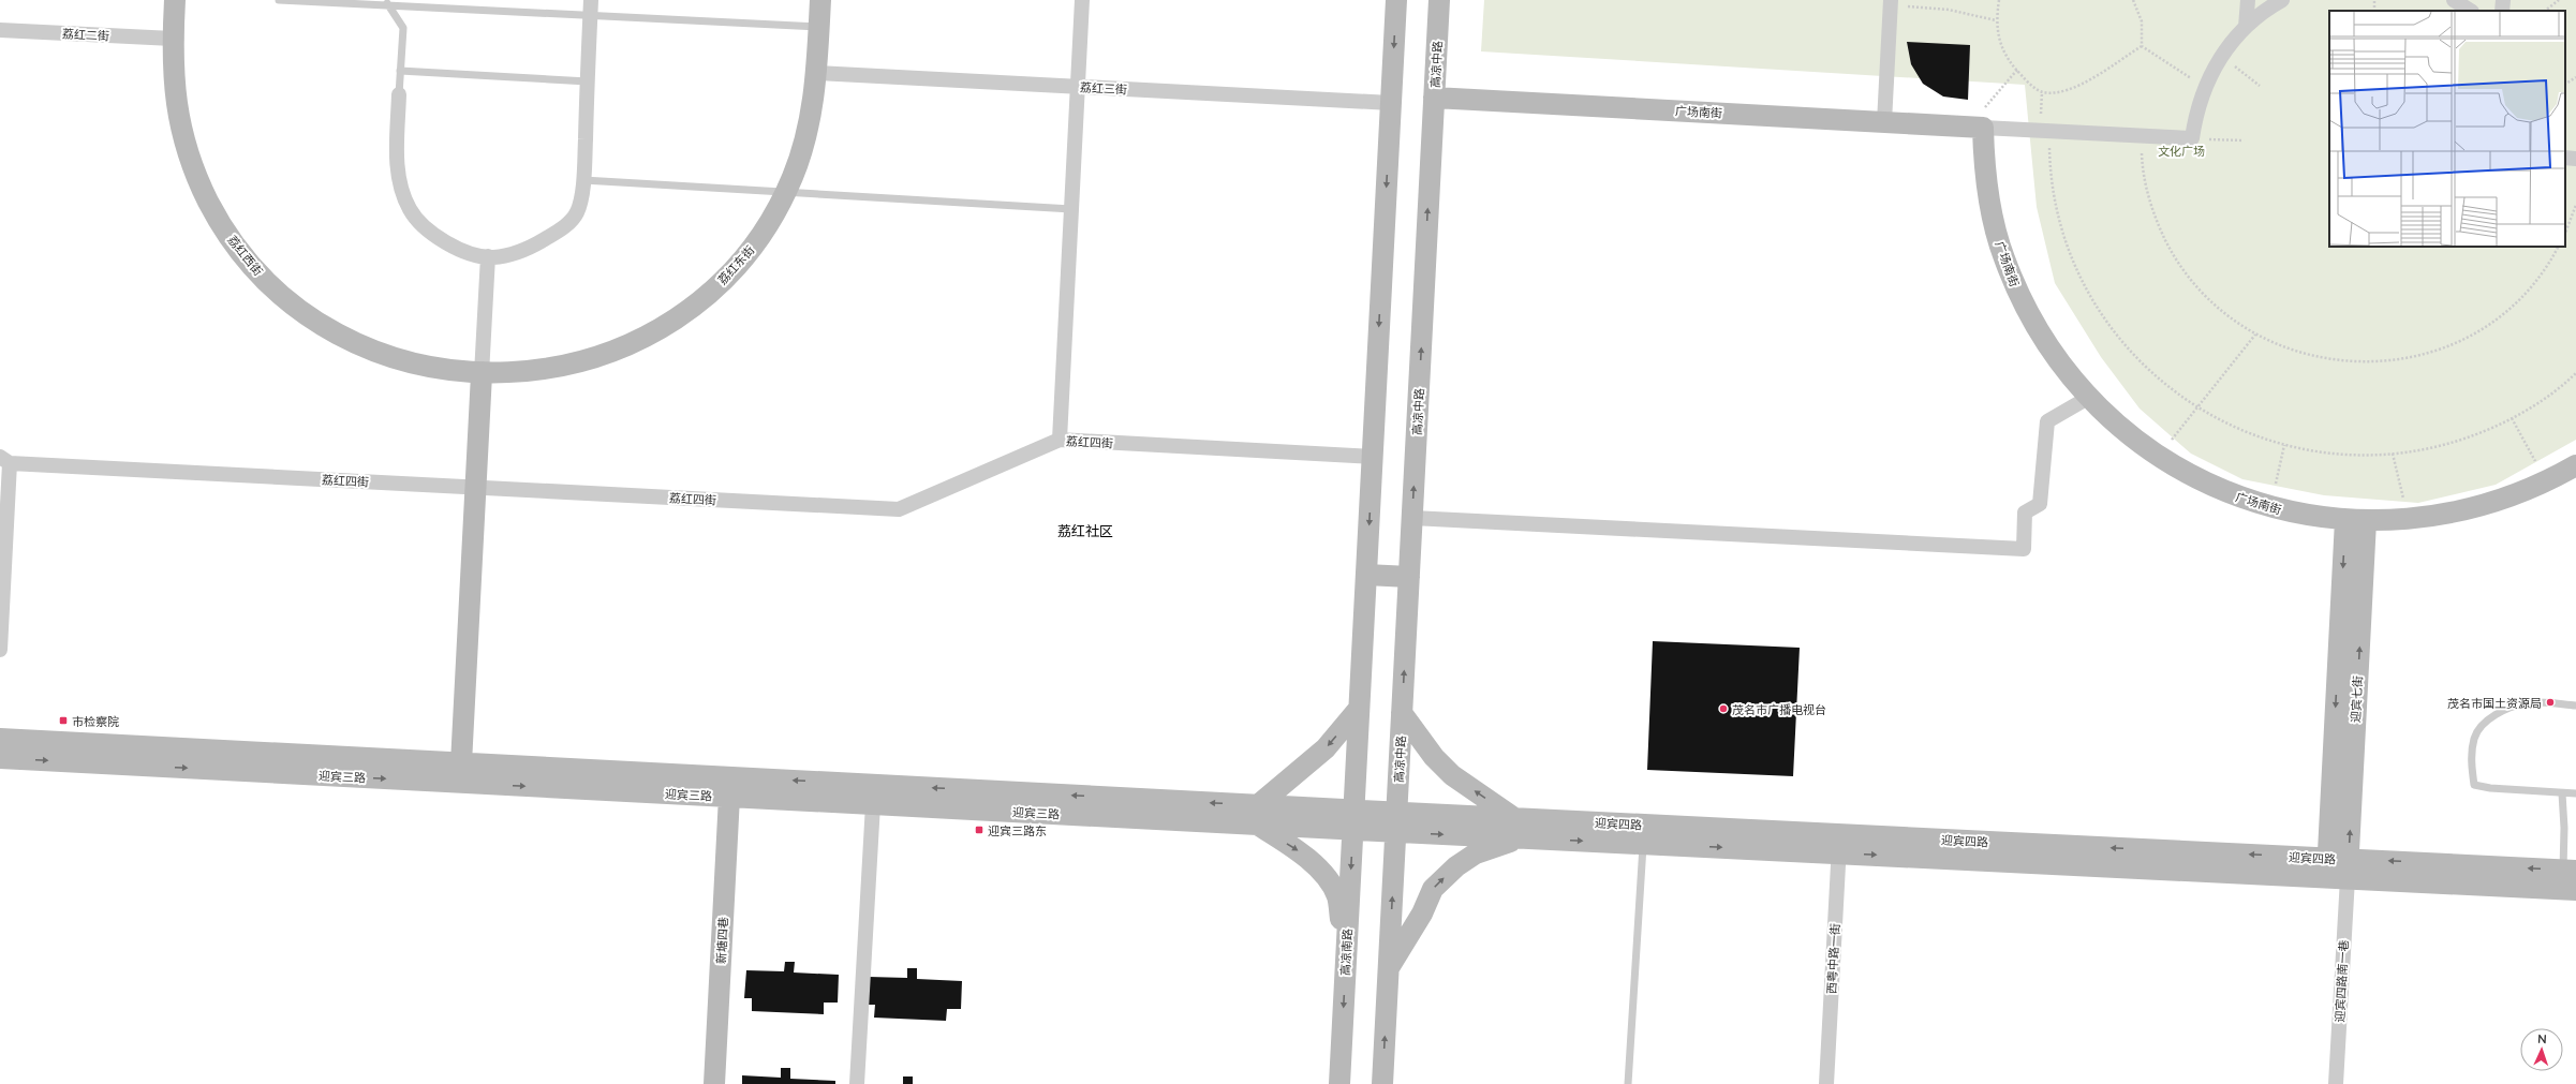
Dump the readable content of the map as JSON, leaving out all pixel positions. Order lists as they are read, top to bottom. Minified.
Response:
{"streets":{"main road":["高凉中路","广场南街","荔红西街","荔红东街","迎宾七街","迎宾三路","迎宾四路","新塘四巷","高凉南路"],"street":["荔红二街","荔红三街","荔红四街","西粤中路一街","迎宾四路南一巷"]},"crossings":[["荔红二街","荔红西街"],["高凉中路","广场南街"],["高凉中路","迎宾三路"],["高凉中路","迎宾四路"],["荔红三街","荔红东街"],["广场南街","迎宾七街"],["荔红西街","荔红东街"],["迎宾七街","迎宾四路"],["迎宾七街","迎宾四路南一巷"],["迎宾三路","迎宾四路"],["迎宾三路","新塘四巷"],["迎宾三路","高凉南路"],["迎宾四路","西粤中路一街"],["迎宾四路","迎宾四路南一巷"]],"districts":["荔红社区"],"parks":["文化广场"],"places":{"other":["茂名市国土资源局","茂名市广播电视台"],"transit":["市检察院","迎宾三路东"]},"north":"top"}
